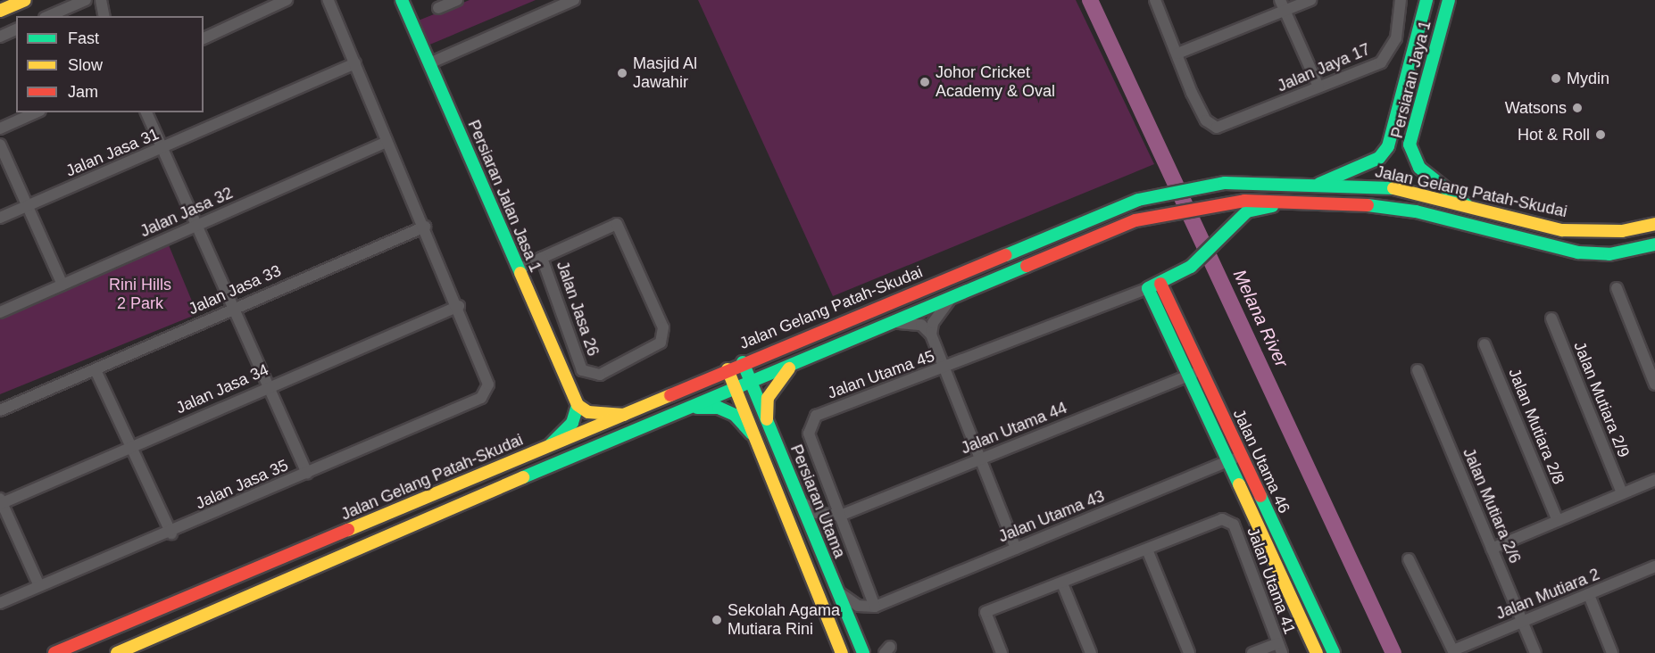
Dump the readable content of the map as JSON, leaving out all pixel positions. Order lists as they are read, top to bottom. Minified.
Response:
{"streets":{"main road":["Persiaran Jaya 1","Jalan Gelang Patah-Skudai","Persiaran Jalan Jasa 1","Jalan Utama 46","Persiaran Utama"],"street":["Jalan Jaya 17","Jalan Jasa 31","Jalan Jasa 32","Jalan Jasa 33","Jalan Jasa 26","Jalan Utama 45","Jalan Jasa 34","Jalan Mutiara 2/9","Jalan Mutiara 2/8","Jalan Utama 44","Jalan Jasa 35","Jalan Mutiara 2/6","Jalan Utama 43","Jalan Utama 41","Jalan Mutiara 2"]},"crossings":[["Persiaran Jaya 1","Jalan Gelang Patah-Skudai"],["Jalan Gelang Patah-Skudai","Persiaran Utama"],["Jalan Utama 45","Jalan Utama 44"],["Jalan Utama 45","Jalan Utama 46"],["Jalan Utama 45","Jalan Utama 43"],["Jalan Jasa 34","Jalan Jasa 35"],["Jalan Utama 44","Jalan Utama 46"],["Jalan Utama 46","Jalan Utama 43"],["Jalan Mutiara 2/6","Jalan Mutiara 2"]],"water":["Melana River"],"parks":["Rini Hills 2 Park"],"places":["Masjid Al Jawahir","Mydin","Johor Cricket Academy & Oval","Watsons","Hot & Roll","Sekolah Agama Mutiara Rini"],"legend":["Fast","Slow","Jam"]}
